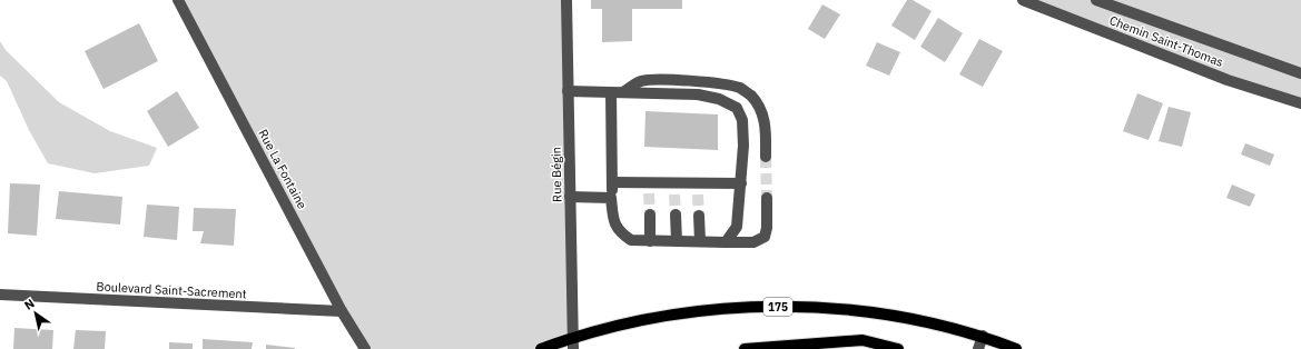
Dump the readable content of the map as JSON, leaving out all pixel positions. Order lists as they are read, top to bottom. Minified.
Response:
{"streets":{"main road":["175"],"street":["Chemin Saint-Thomas","Rue La Fontaine","Rue Bégin","Boulevard Saint-Sacrement"]},"crossings":[["Rue La Fontaine","Boulevard Saint-Sacrement"],["Rue Bégin","175"]],"north":"top left"}
